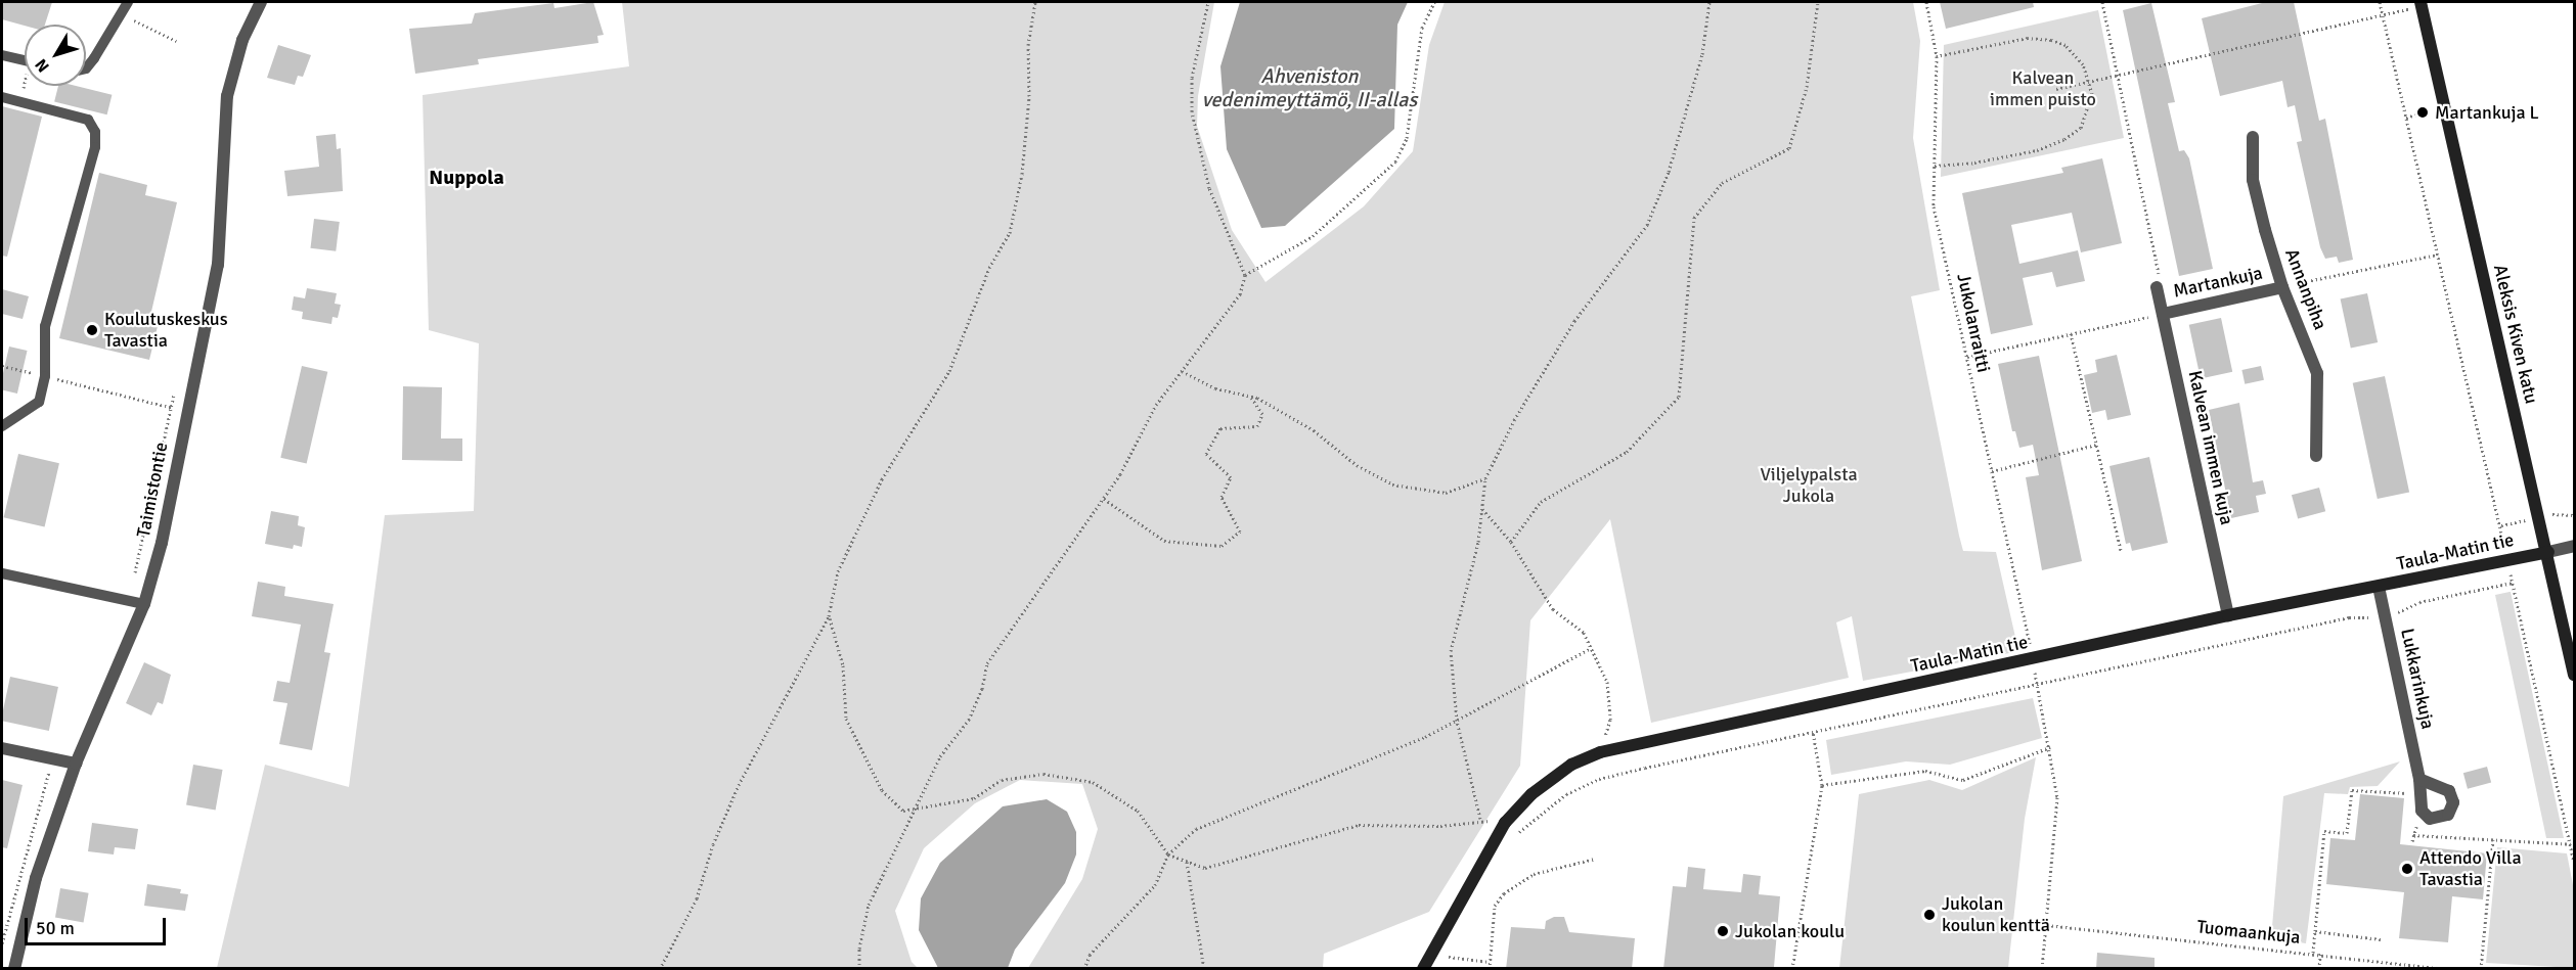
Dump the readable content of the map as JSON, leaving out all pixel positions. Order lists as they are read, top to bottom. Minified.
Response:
{"streets":{"street":["Martankuja","Annanpiha","Aleksis Kiven katu","Kalvean immen kuja","Taimistontie","Taula-Matin tie","Lukkarinkuja"],"path":["Jukolanraitti","Tuomaankuja"]},"crossings":[["Martankuja","Annanpiha"],["Martankuja","Kalvean immen kuja"],["Aleksis Kiven katu","Taula-Matin tie"],["Kalvean immen kuja","Taula-Matin tie"],["Taula-Matin tie","Lukkarinkuja"]],"districts":["Nuppola"],"water":["Ahveniston vedenimeyttämö, II-allas"],"parks":["Kalvean immen puisto","Viljelypalsta Jukola"],"places":["Martankuja L","Koulutuskeskus Tavastia","Attendo Villa Tavastia","Jukolan koulun kenttä","Jukolan koulu"],"scale_bar":"50 m","north":"bottom left"}
